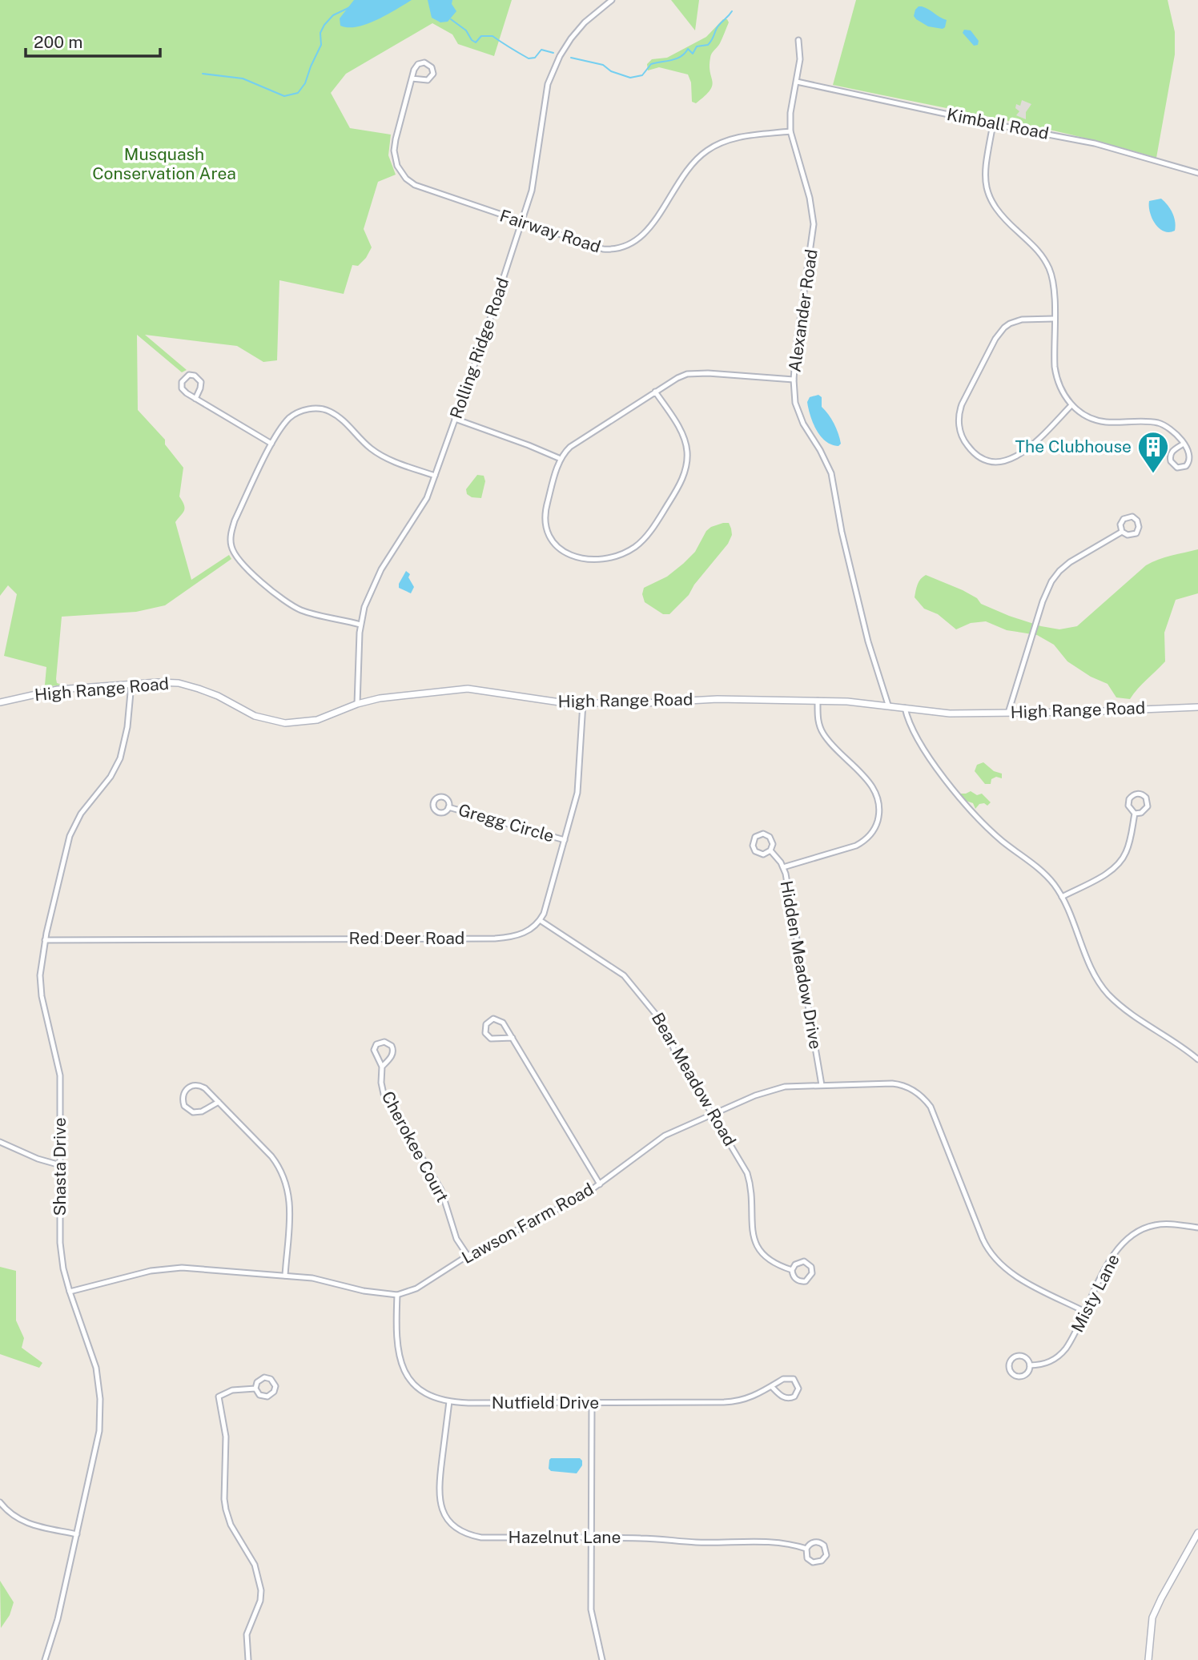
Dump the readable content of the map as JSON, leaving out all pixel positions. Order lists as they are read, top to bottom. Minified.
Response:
{"streets":{"street":["Kimball Road","Fairway Road","Alexander Road","Rolling Ridge Road","High Range Road","Gregg Circle","Red Deer Road","Hidden Meadow Drive","Bear Meadow Road","Cherokee Court","Shasta Drive","Lawson Farm Road","Misty Lane","Nutfield Drive","Hazelnut Lane"]},"crossings":[["Kimball Road","Alexander Road"],["Fairway Road","Alexander Road"],["Fairway Road","Rolling Ridge Road"],["Alexander Road","High Range Road"],["Rolling Ridge Road","High Range Road"],["High Range Road","Shasta Drive"],["Red Deer Road","Bear Meadow Road"],["Red Deer Road","Shasta Drive"],["Hidden Meadow Drive","Lawson Farm Road"],["Bear Meadow Road","Lawson Farm Road"],["Cherokee Court","Lawson Farm Road"],["Shasta Drive","Lawson Farm Road"],["Lawson Farm Road","Misty Lane"],["Lawson Farm Road","Nutfield Drive"],["Nutfield Drive","Hazelnut Lane"]],"parks":["Musquash Conservation Area"],"places":{"building":["The Clubhouse"]},"scale_bar":"200 m"}
